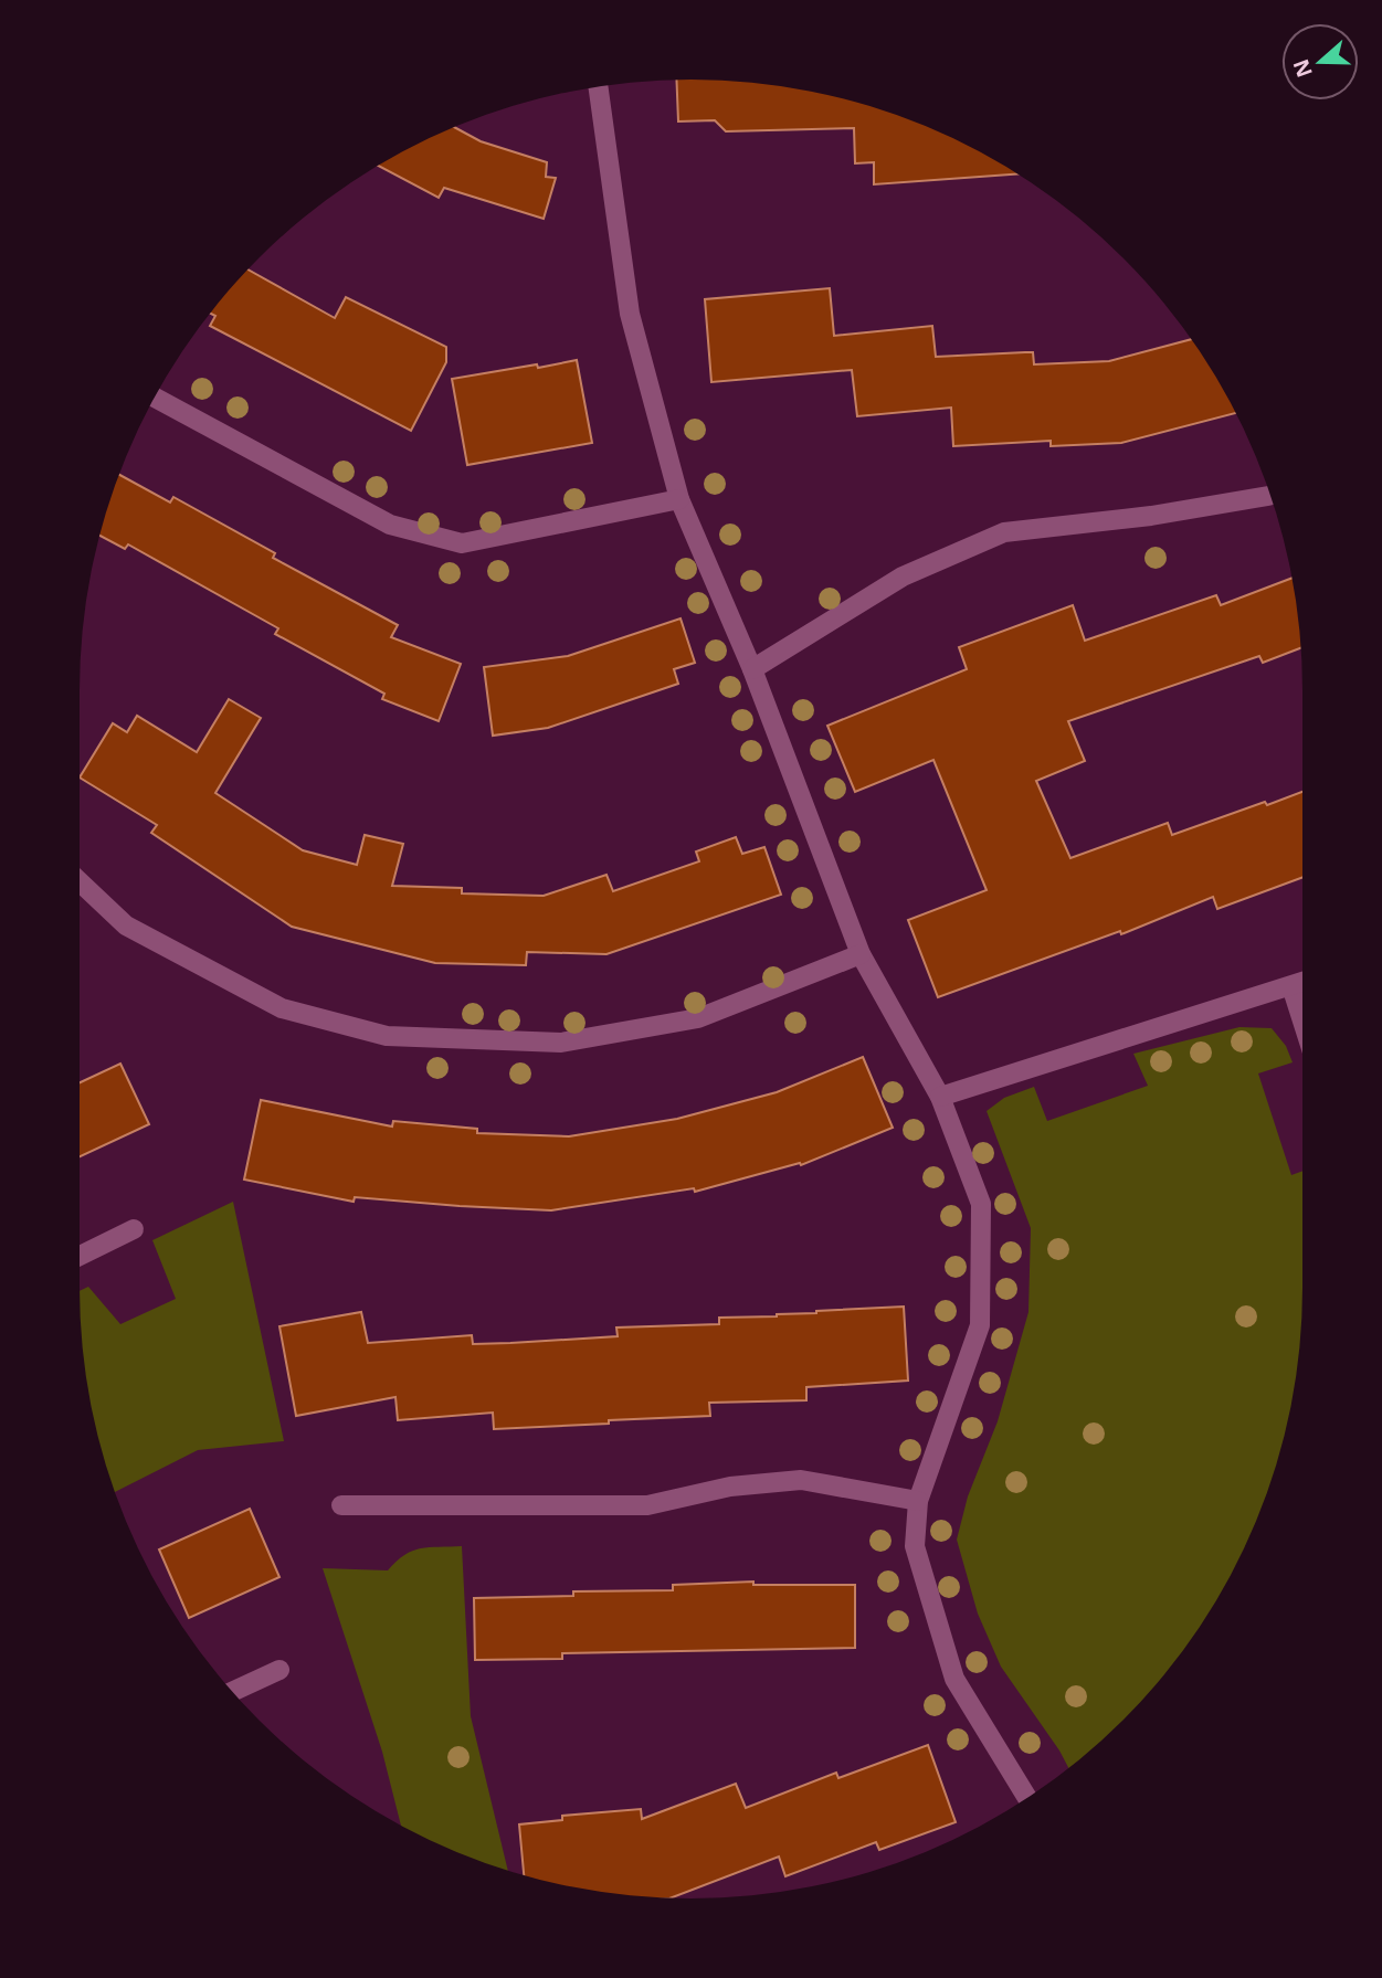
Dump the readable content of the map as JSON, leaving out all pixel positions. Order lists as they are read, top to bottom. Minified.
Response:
{"north":"left"}
